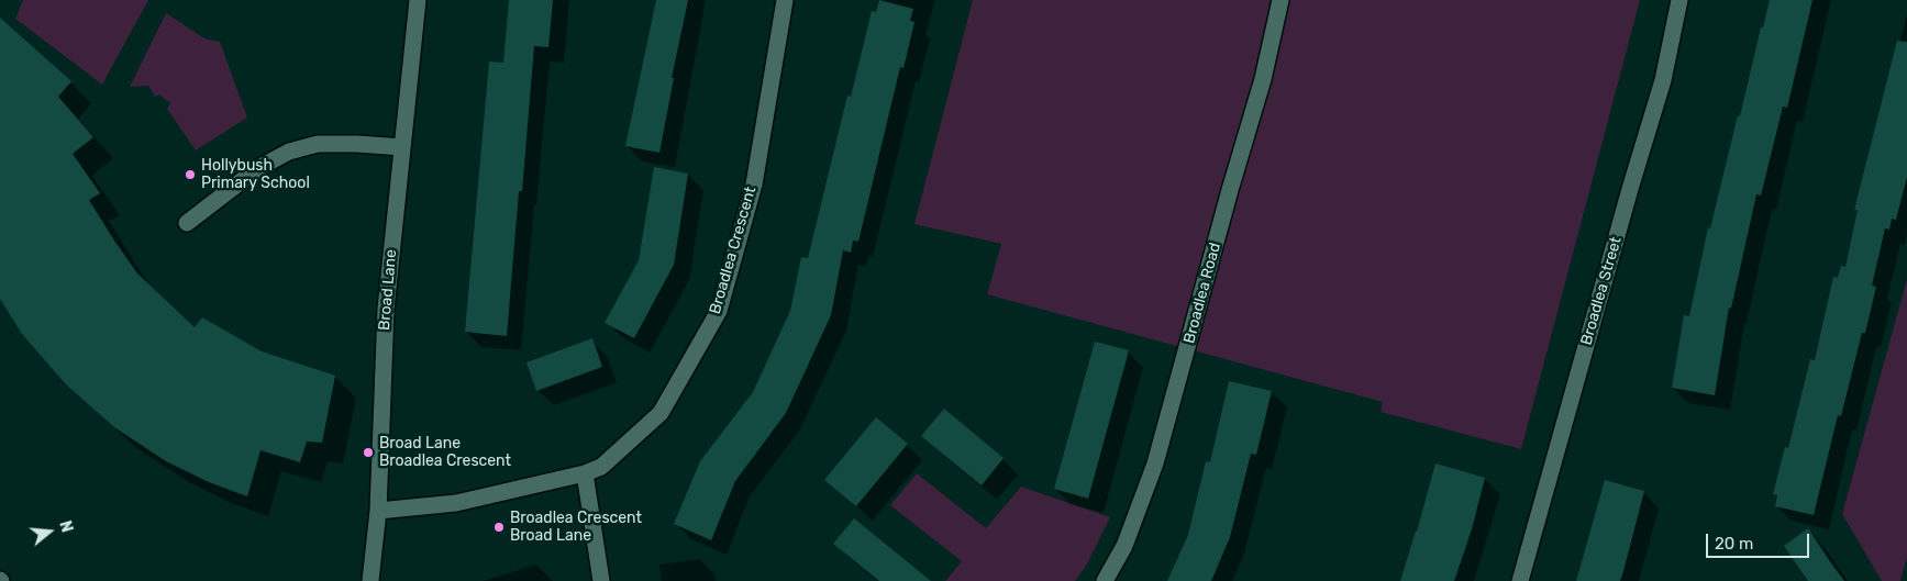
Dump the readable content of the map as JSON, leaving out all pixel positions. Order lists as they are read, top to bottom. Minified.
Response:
{"streets":{"street":["Broadlea Crescent","Broad Lane","Broadlea Street","Broadlea Road"]},"crossings":[["Broadlea Crescent","Broad Lane"]],"places":["Hollybush Primary School","Broad Lane Broadlea Crescent","Broadlea Crescent Broad Lane"],"scale_bar":"20 m","north":"right"}
